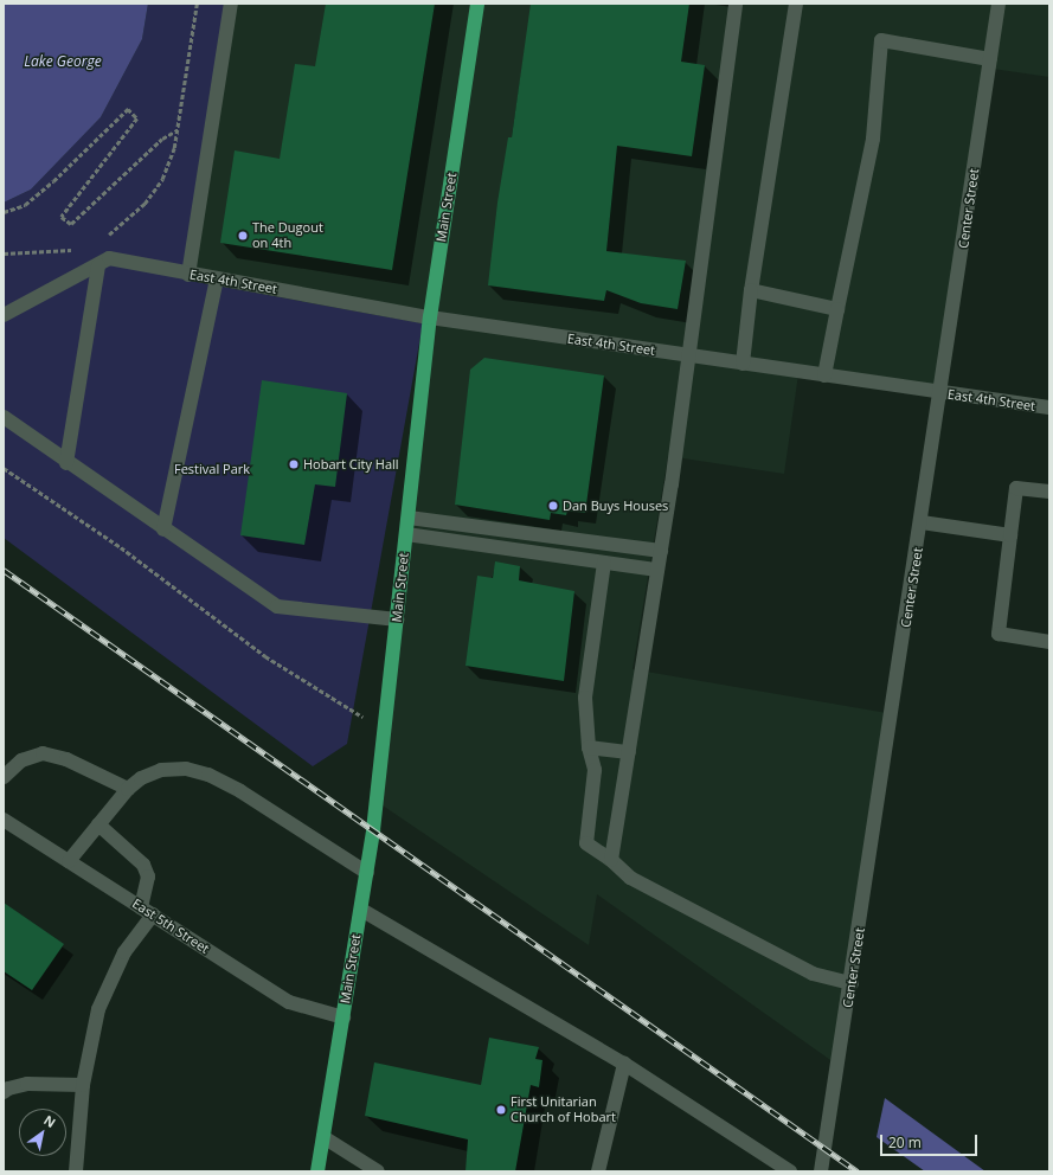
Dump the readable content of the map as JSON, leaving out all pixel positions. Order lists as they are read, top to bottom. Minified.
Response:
{"streets":{"main road":["Main Street"],"street":["Center Street","East 4th Street","East 5th Street"]},"crossings":[["Main Street","East 4th Street"],["Main Street","East 5th Street"],["Center Street","East 4th Street"]],"water":["Lake George"],"parks":["Festival Park"],"places":["The Dugout on 4th","Hobart City Hall","Dan Buys Houses","First Unitarian Church of Hobart"],"scale_bar":"20 m","north":"top right"}
